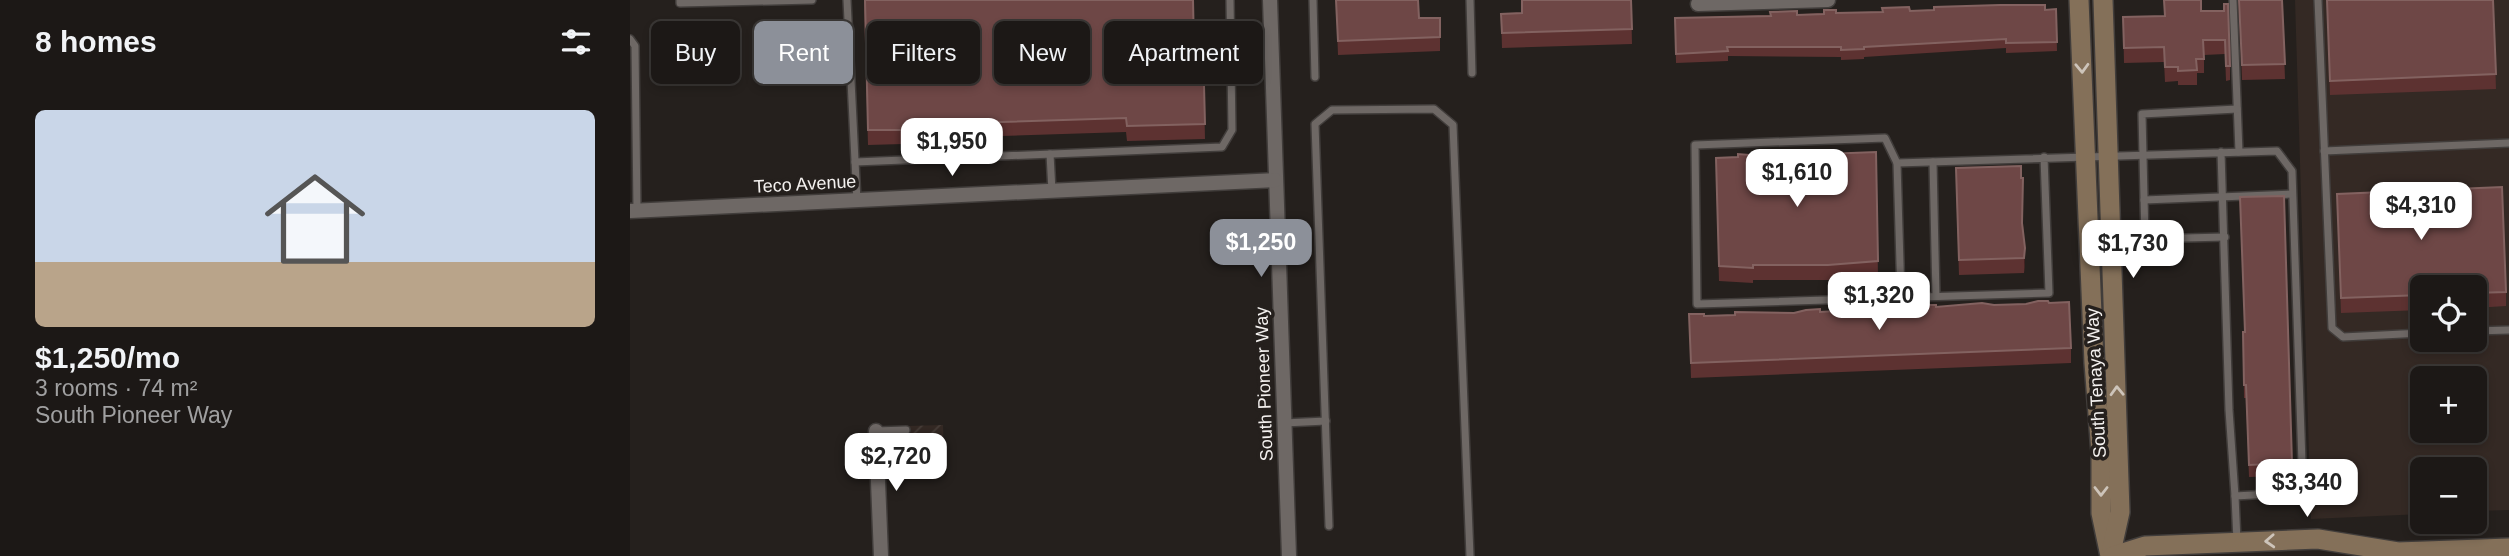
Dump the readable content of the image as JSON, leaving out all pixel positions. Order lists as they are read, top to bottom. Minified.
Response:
{"streets":{"street":["Teco Avenue","South Tenaya Way","South Pioneer Way"]},"crossings":[["Teco Avenue","South Pioneer Way"]],"page":{"heading":"8 homes","chip":["Buy","Rent","Filters","New","Apartment"],"list":[{"name":"$1,250/mo","note":"3 rooms · 74 m² · South Pioneer Way"}],"price":["$1,950","$1,610","$4,310","$1,250","$1,730","$1,320","$2,720","$3,340"],"map_buttons":["+","−"]}}
